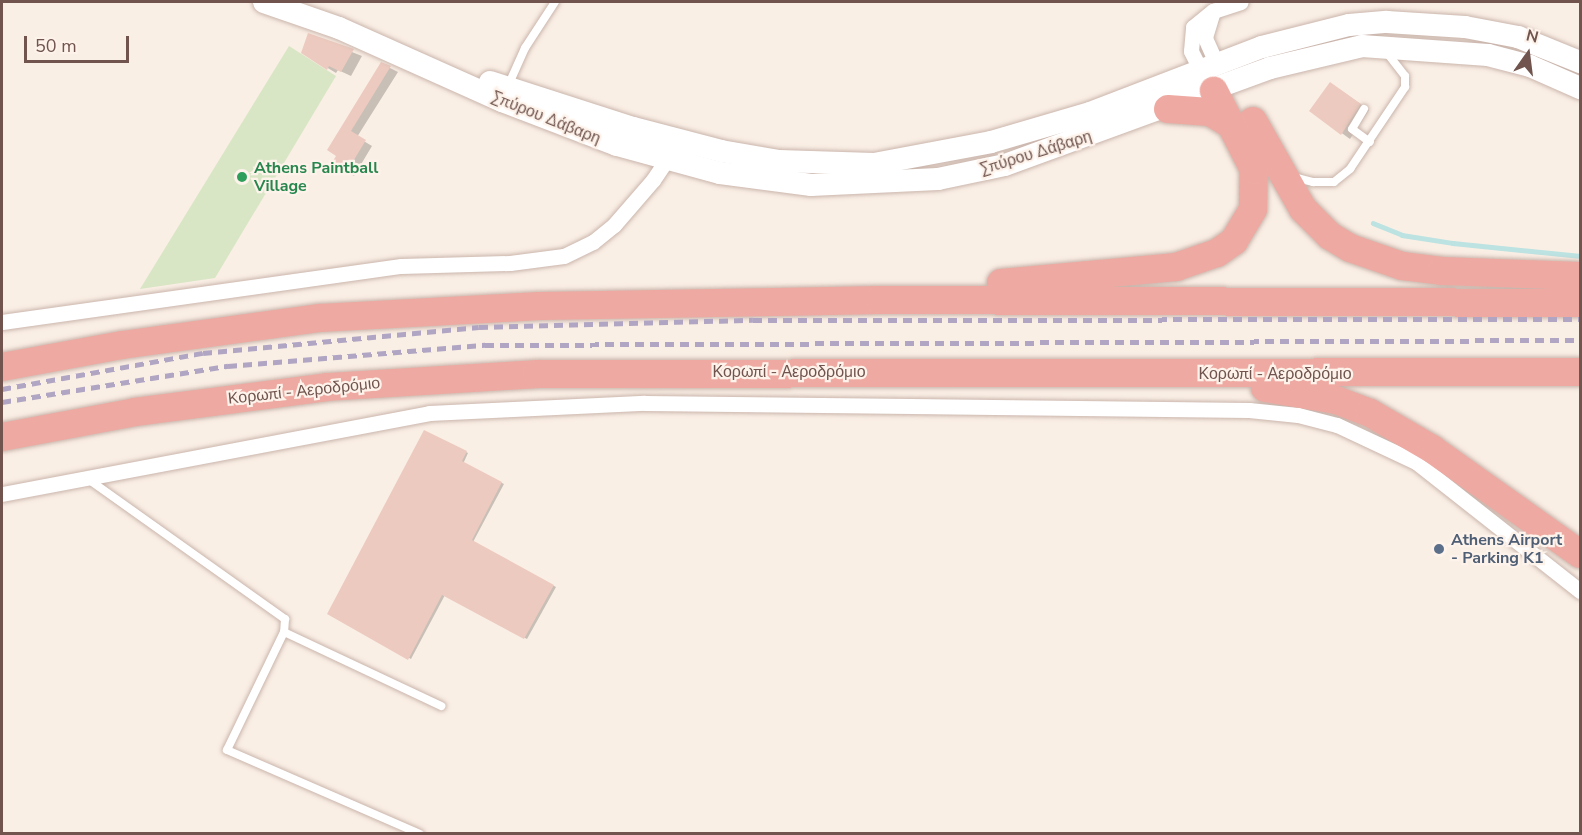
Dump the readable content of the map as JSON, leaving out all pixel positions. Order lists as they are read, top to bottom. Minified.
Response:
{"streets":{"highway":["Κορωπί - Αεροδρόμιο"],"street":["Σπύρου Δάβαρη"]},"places":["Athens Paintball Village","Athens Airport - Parking K1"],"scale_bar":"50 m","north":"top"}
